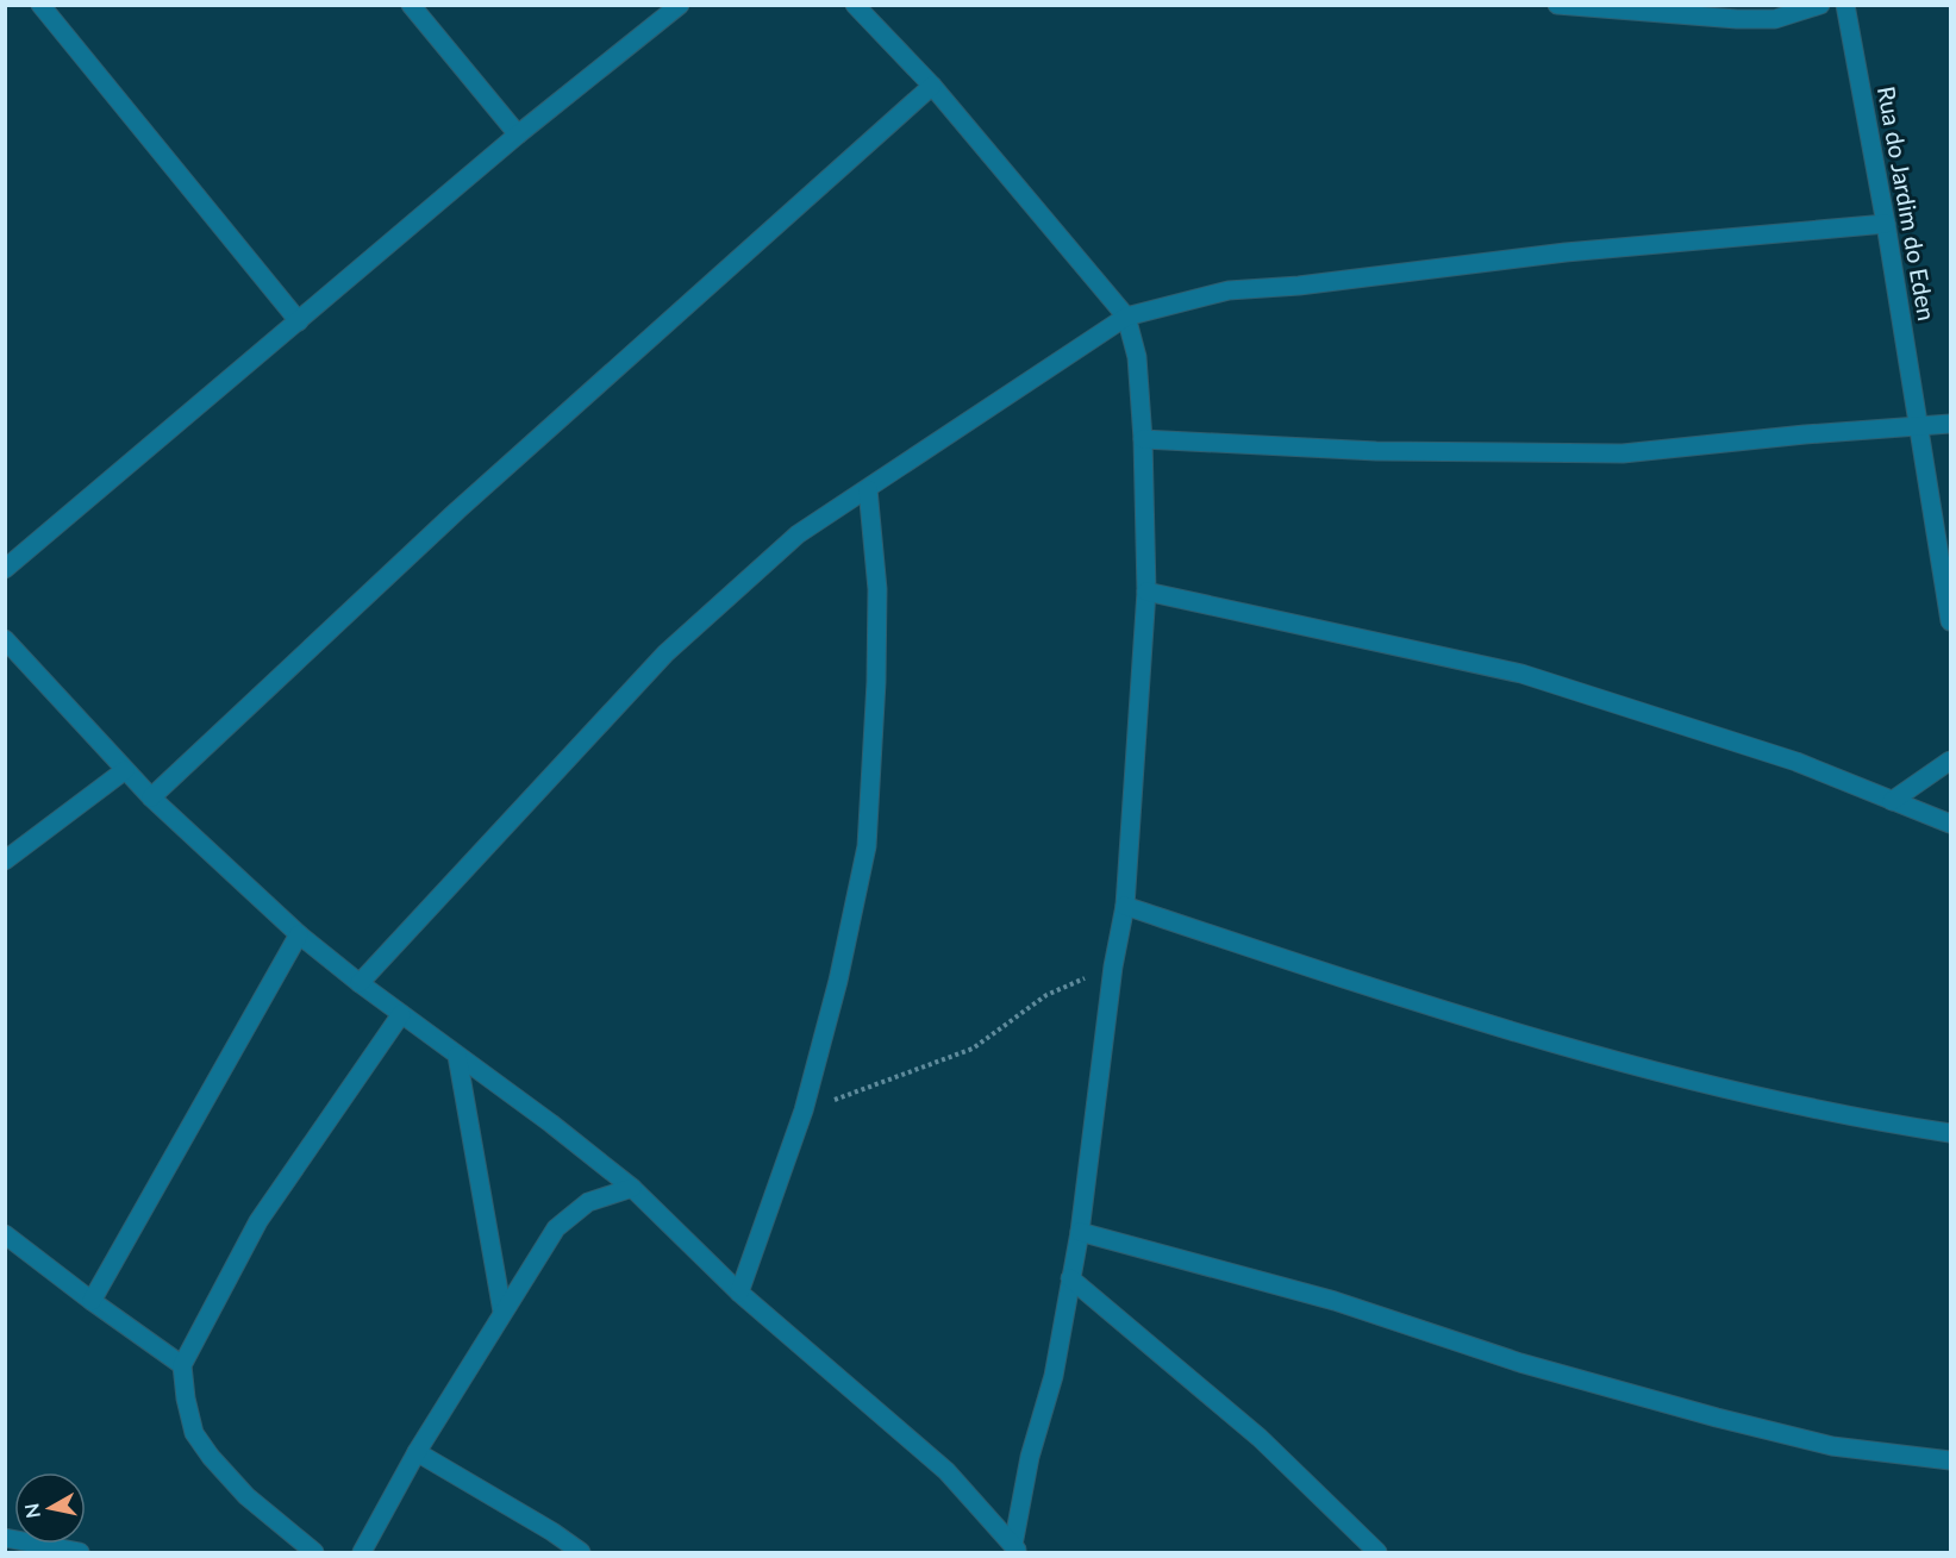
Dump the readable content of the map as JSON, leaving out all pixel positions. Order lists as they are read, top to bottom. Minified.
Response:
{"streets":{"street":["Rua do Jardim do Eden"]},"north":"left"}
